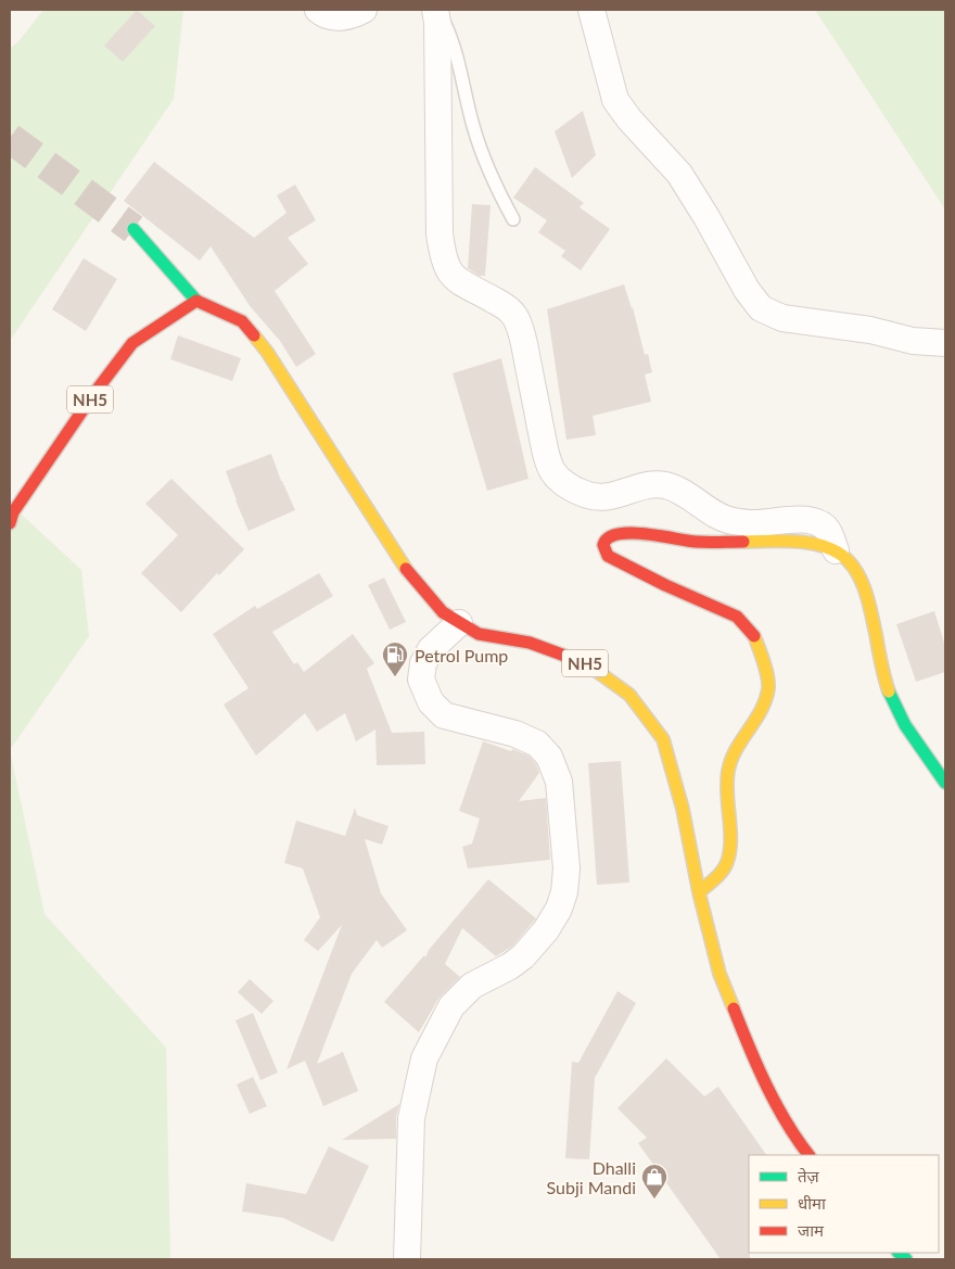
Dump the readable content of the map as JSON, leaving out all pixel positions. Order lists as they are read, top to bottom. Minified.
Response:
{"streets":{"main road":["NH5"]},"places":{"fuel station":["Petrol Pump"],"shop":["Dhalli Subji Mandi"]},"legend":["तेज़","धीमा","जाम"]}
